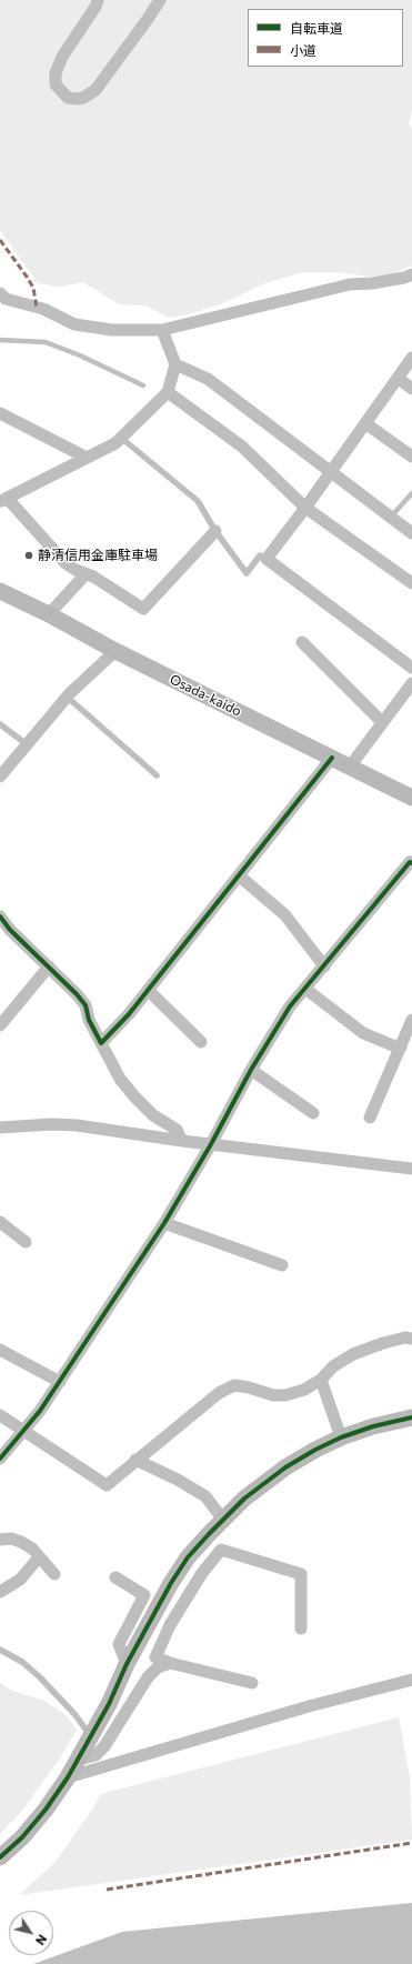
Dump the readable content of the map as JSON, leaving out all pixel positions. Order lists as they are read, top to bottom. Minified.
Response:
{"streets":{"street":["Osada-kaido"]},"places":["静清信用金庫駐車場"],"legend":["自転車道","小道"],"north":"bottom right"}
